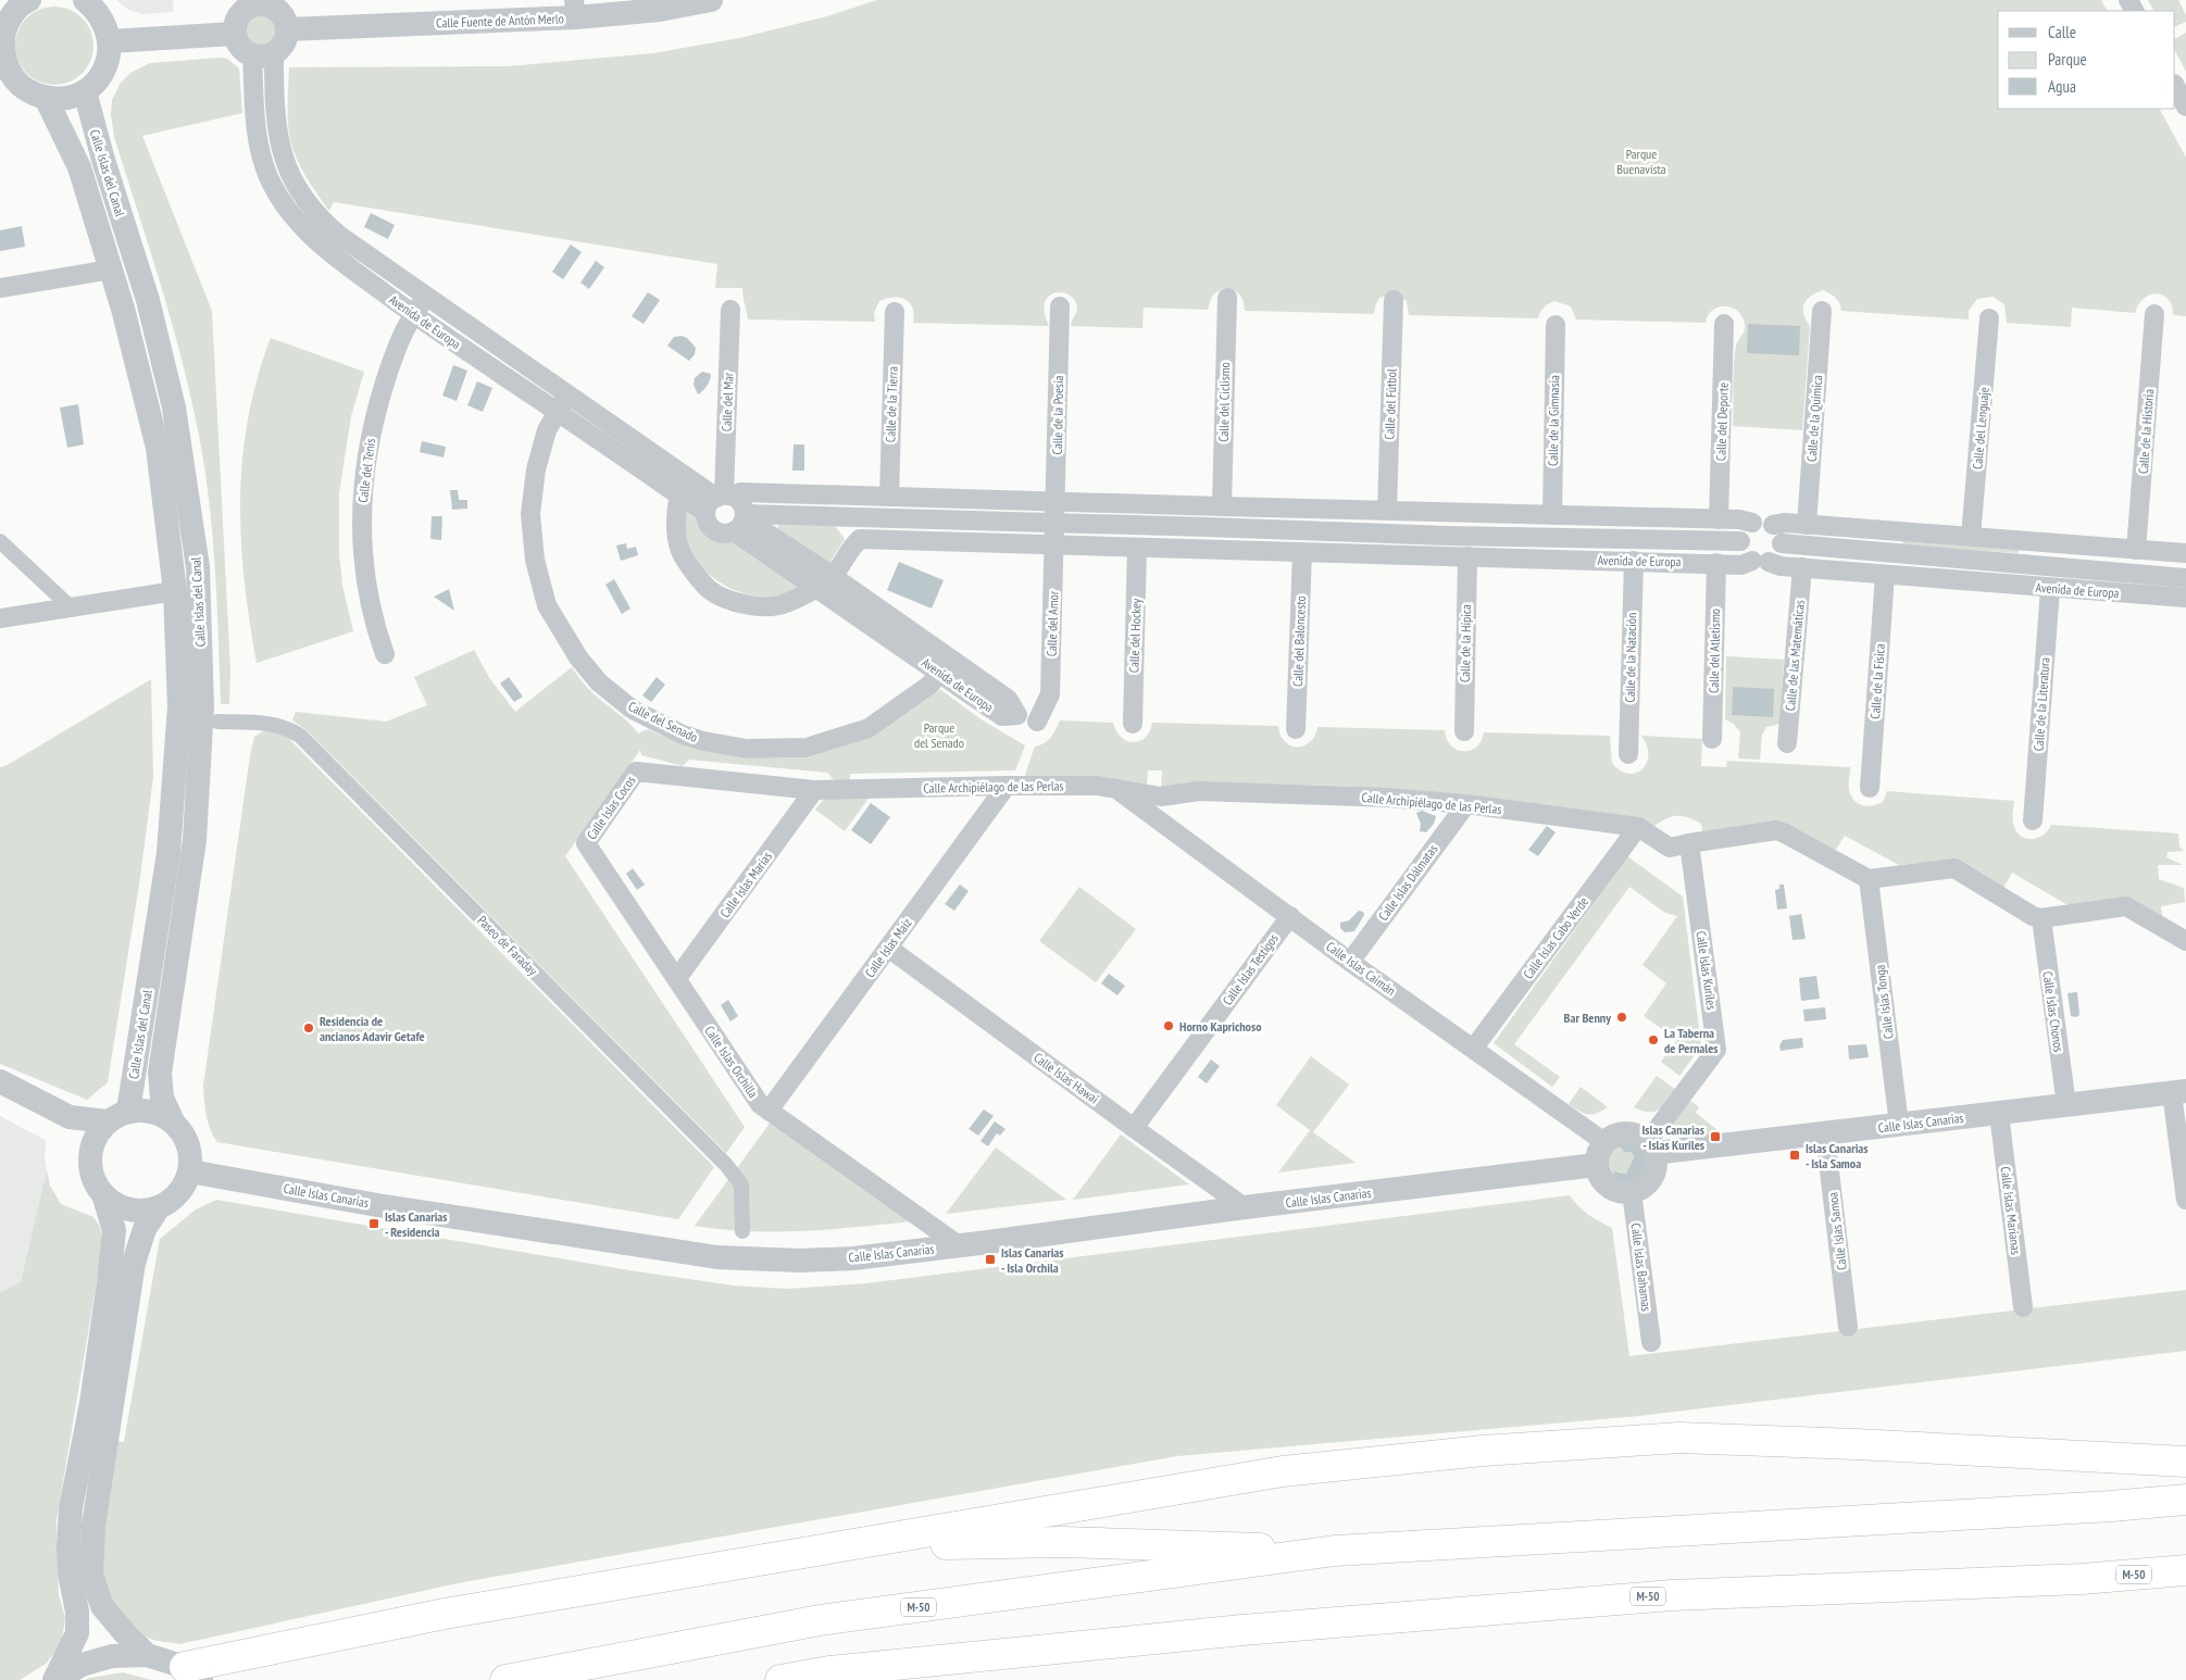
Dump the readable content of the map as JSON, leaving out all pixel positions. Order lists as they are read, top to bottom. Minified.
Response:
{"streets":{"highway":["M-50"],"street":["Calle Fuente de Antón Merlo","Calle Islas del Canal","Avenida de Europa","Calle del Mar","Calle del Ciclismo","Calle de la Tierra","Calle del Fútbol","Calle de la Poesía","Calle de la Química","Calle de la Gimnasia","Calle del Deporte","Calle del Lenguaje","Calle de la Historia","Calle del Tenis","Calle del Amor","Calle del Hockey","Calle del Baloncesto","Calle de la Hípica","Calle del Atletismo","Calle de las Matemáticas","Calle de la Natación","Calle de la Física","Calle de la Literatura","Calle del Senado","Calle Archipiélago de las Perlas","Calle Islas Cocos","Calle Islas Dálmatas","Calle Islas Marías","Calle Islas Cabo Verde","Paseo de Faraday","Calle Islas Maíz","Calle Islas Caimán","Calle Islas Testigos","Calle Islas Kuriles","Calle Islas Tonga","Calle Islas Chonos","Calle Islas Orchilla","Calle Islas Hawai","Calle Islas Canarias","Calle Islas Marianas","Calle Islas Samoa","Calle Islas Bahamas"]},"crossings":[["Calle Fuente de Antón Merlo","Avenida de Europa"],["Calle Islas del Canal","Calle Islas Canarias"],["Avenida de Europa","Calle del Mar"],["Avenida de Europa","Calle de la Poesía"],["Avenida de Europa","Calle del Tenis"],["Avenida de Europa","Calle del Amor"],["Avenida de Europa","Calle del Hockey"],["Avenida de Europa","Calle del Baloncesto"],["Avenida de Europa","Calle de la Hípica"],["Avenida de Europa","Calle del Atletismo"],["Avenida de Europa","Calle de las Matemáticas"],["Avenida de Europa","Calle de la Natación"],["Avenida de Europa","Calle de la Física"],["Avenida de Europa","Calle de la Literatura"],["Avenida de Europa","Calle del Senado"],["Calle de la Poesía","Calle del Amor"],["Calle Archipiélago de las Perlas","Calle Islas Cocos"],["Calle Archipiélago de las Perlas","Calle Islas Dálmatas"],["Calle Archipiélago de las Perlas","Calle Islas Marías"],["Calle Archipiélago de las Perlas","Calle Islas Cabo Verde"],["Calle Archipiélago de las Perlas","Calle Islas Maíz"],["Calle Archipiélago de las Perlas","Calle Islas Caimán"],["Calle Archipiélago de las Perlas","Calle Islas Kuriles"],["Calle Archipiélago de las Perlas","Calle Islas Tonga"],["Calle Islas Cocos","Calle Islas Orchilla"],["Calle Islas Dálmatas","Calle Islas Caimán"],["Calle Islas Marías","Calle Islas Orchilla"],["Calle Islas Cabo Verde","Calle Islas Caimán"],["Calle Islas Maíz","Calle Islas Orchilla"],["Calle Islas Maíz","Calle Islas Hawai"],["Calle Islas Caimán","Calle Islas Testigos"],["Calle Islas Caimán","Calle Islas Kuriles"],["Calle Islas Caimán","Calle Islas Canarias"],["Calle Islas Caimán","Calle Islas Bahamas"],["Calle Islas Testigos","Calle Islas Hawai"],["Calle Islas Kuriles","Calle Islas Canarias"],["Calle Islas Kuriles","Calle Islas Bahamas"],["Calle Islas Tonga","Calle Islas Canarias"],["Calle Islas Chonos","Calle Islas Canarias"],["Calle Islas Orchilla","Calle Islas Canarias"],["Calle Islas Hawai","Calle Islas Canarias"],["Calle Islas Canarias","Calle Islas Marianas"],["Calle Islas Canarias","Calle Islas Samoa"],["Calle Islas Canarias","Calle Islas Bahamas"]],"parks":["Parque Buenavista","Parque del Senado"],"places":{"other":["Bar Benny","Horno Kaprichoso","Residencia de ancianos Adavir Getafe","La Taberna de Pernales"],"transit":["Islas Canarias - Islas Kuriles","Islas Canarias - Isla Samoa","Islas Canarias - Residencia","Islas Canarias - Isla Orchila"]},"legend":["Calle","Parque","Agua"]}
